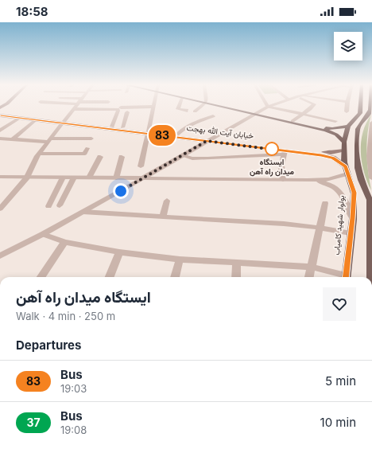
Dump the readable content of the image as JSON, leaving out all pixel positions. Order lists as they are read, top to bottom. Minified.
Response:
{"streets":{"main road":["خیابان آیت الله بهجت","بولوار شهید کامیاب"]},"crossings":[["خیابان آیت الله بهجت","بولوار شهید کامیاب"]],"places":["ایستگاه میدان راه آهن"],"lines":["bus line 83"],"page":{"status":"18:58","on_map":"83","heading":[["ایستگاه میدان راه آهن","Walk · 4 min · 250 m"],"Departures"],"list":[{"mark":"83","name":"Bus","note":"19:03","value":"5 min"},{"mark":"37","name":"Bus","note":"19:08","value":"10 min"}]}}
